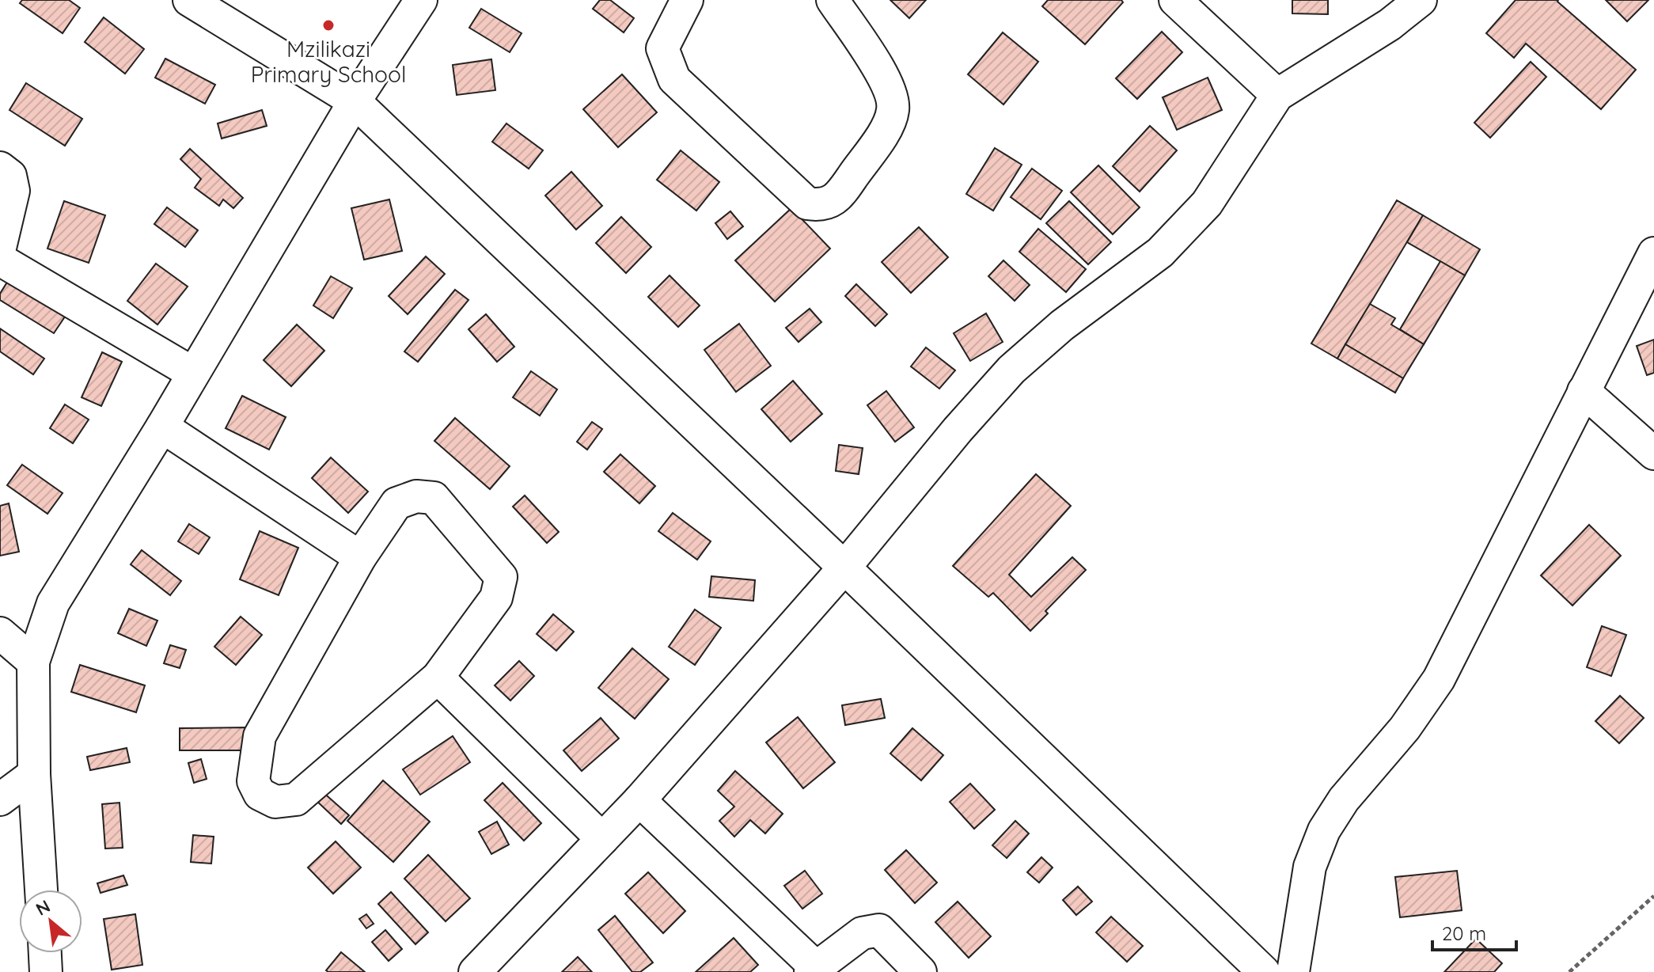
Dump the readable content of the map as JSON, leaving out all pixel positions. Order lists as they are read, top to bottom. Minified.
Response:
{"places":["Mzilikazi Primary School"],"scale_bar":"20 m","north":"top left"}
